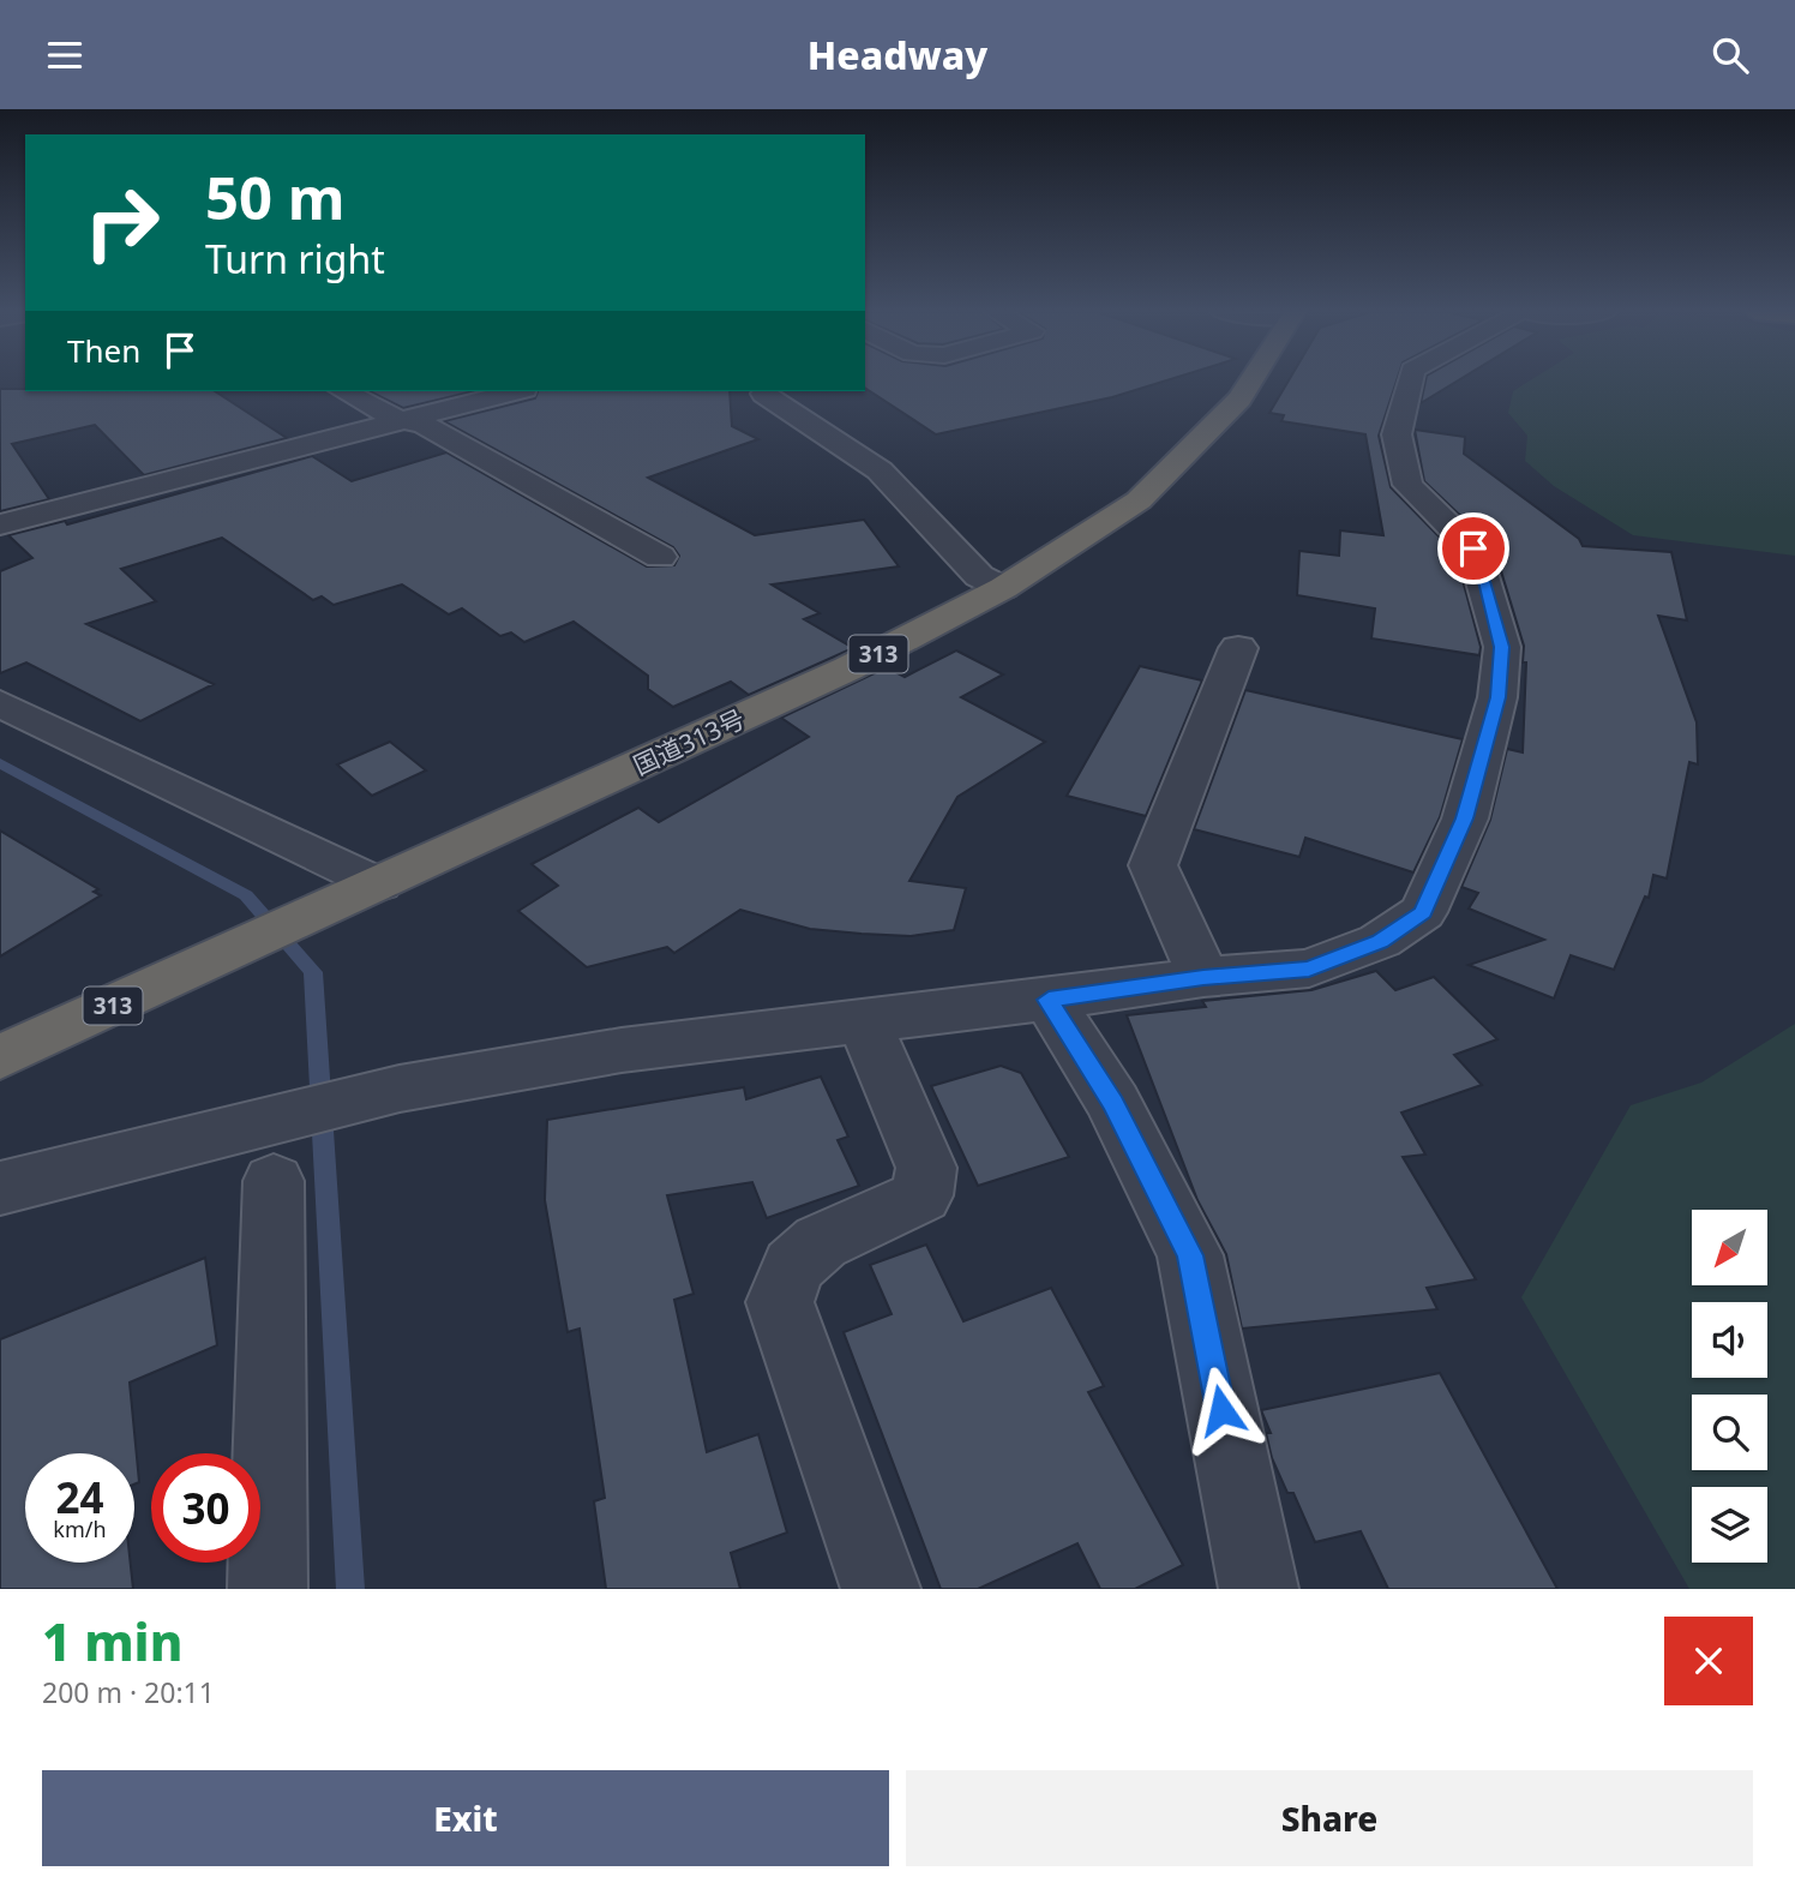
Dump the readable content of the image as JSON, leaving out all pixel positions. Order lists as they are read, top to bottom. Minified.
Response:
{"streets":{"highway":["313","国道313号"]},"north":"bottom left","page":{"header":"Headway","turn":["50 m","Turn right"],"then":"Then","speed":"24 km/h","limit":"30","heading":["1 min","200 m · 20:11"],"buttons":["Exit","Share"]}}
